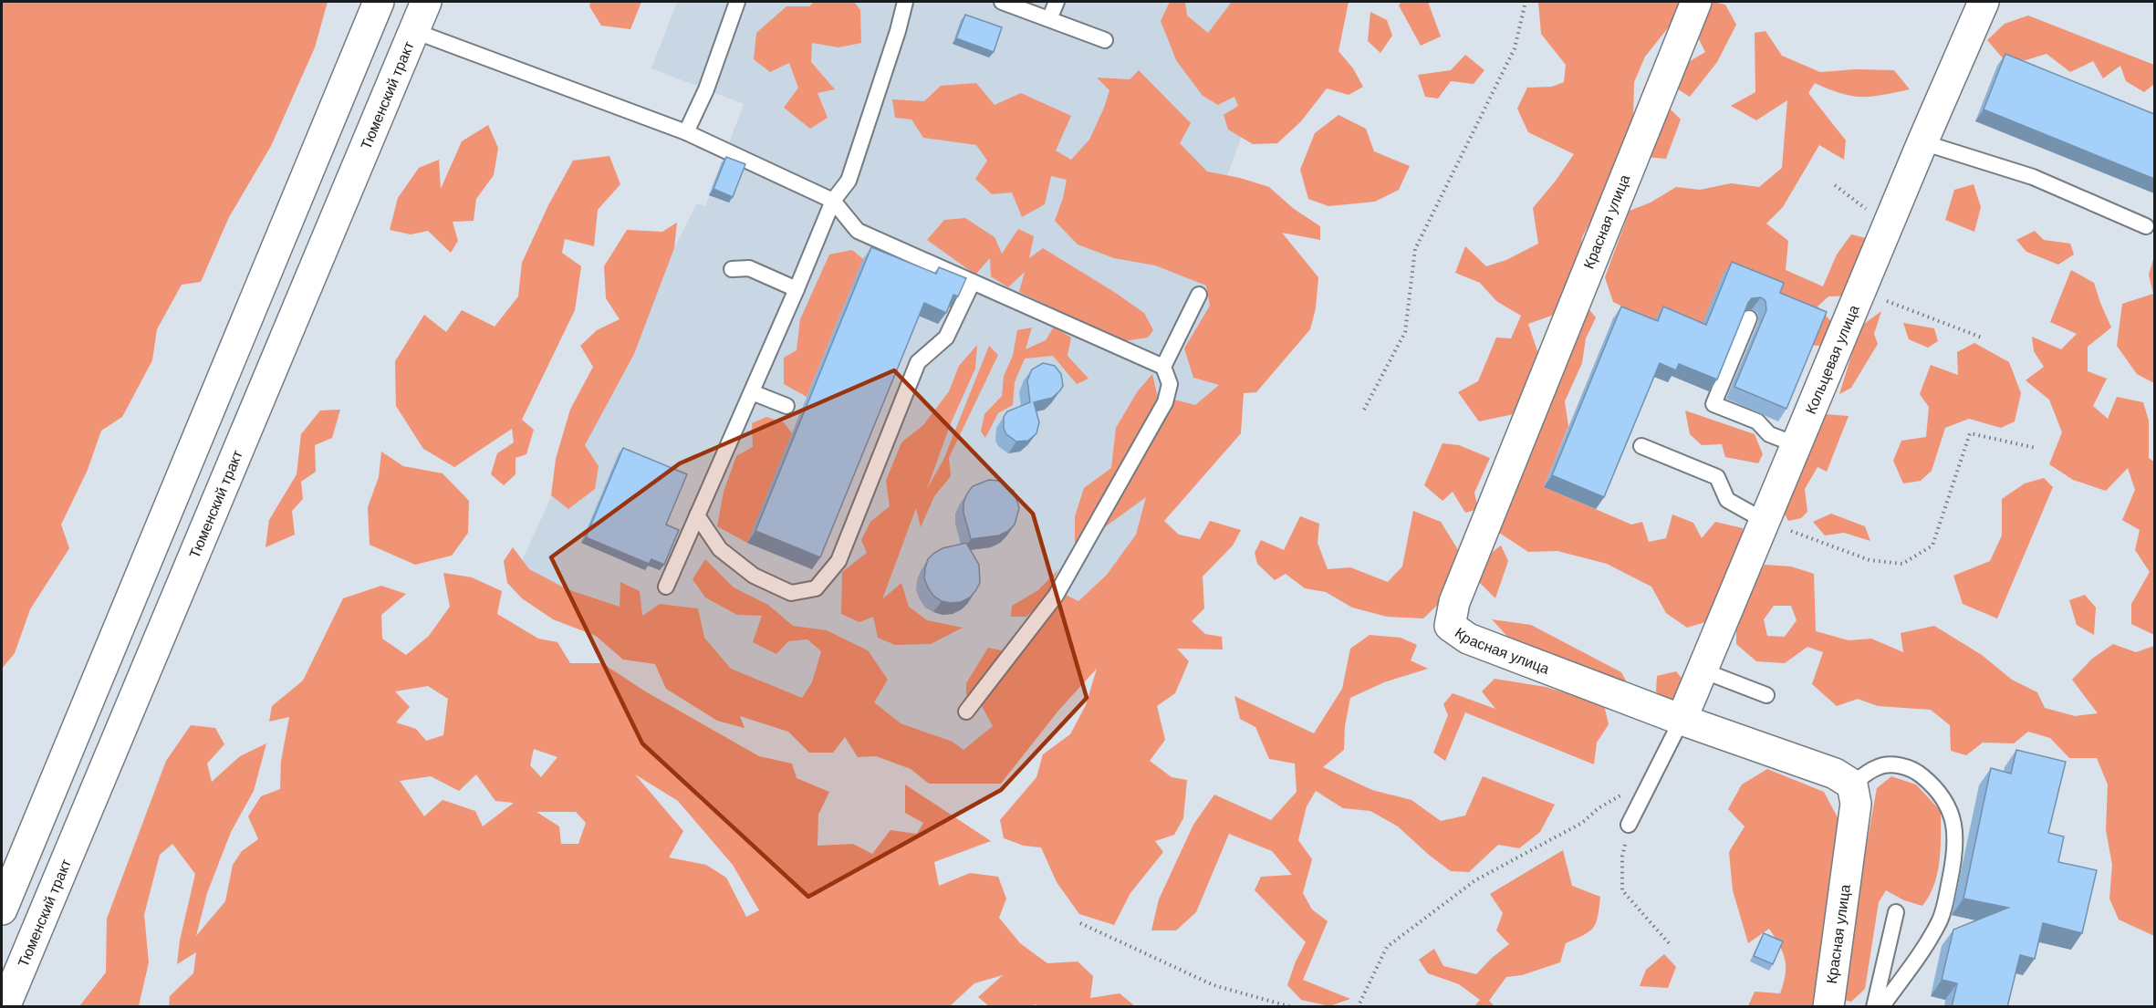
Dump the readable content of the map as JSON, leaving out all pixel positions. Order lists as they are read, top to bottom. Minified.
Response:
{"streets":{"street":["Тюменский тракт","Красная улица","Кольцевая улица"]},"crossings":[["Красная улица","Кольцевая улица"]]}
